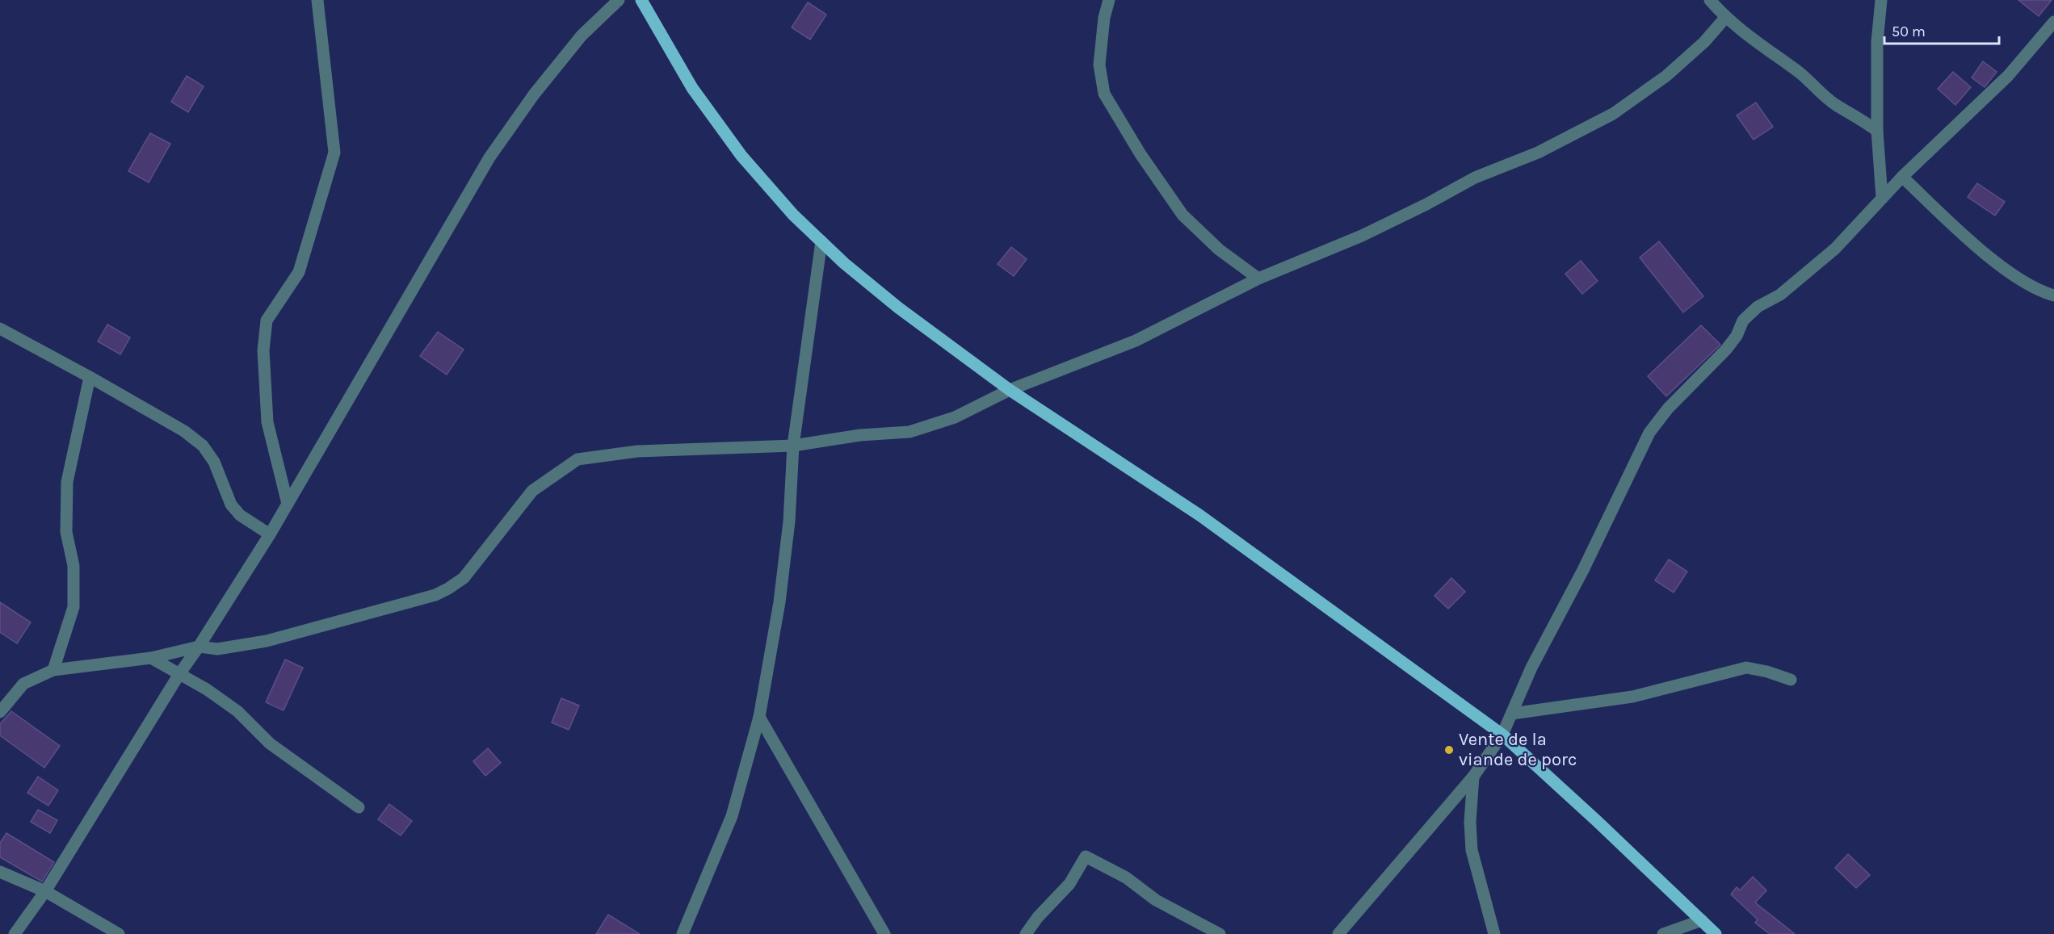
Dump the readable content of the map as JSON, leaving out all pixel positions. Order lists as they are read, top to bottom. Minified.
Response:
{"places":["Vente de la viande de porc"],"scale_bar":"50 m"}
